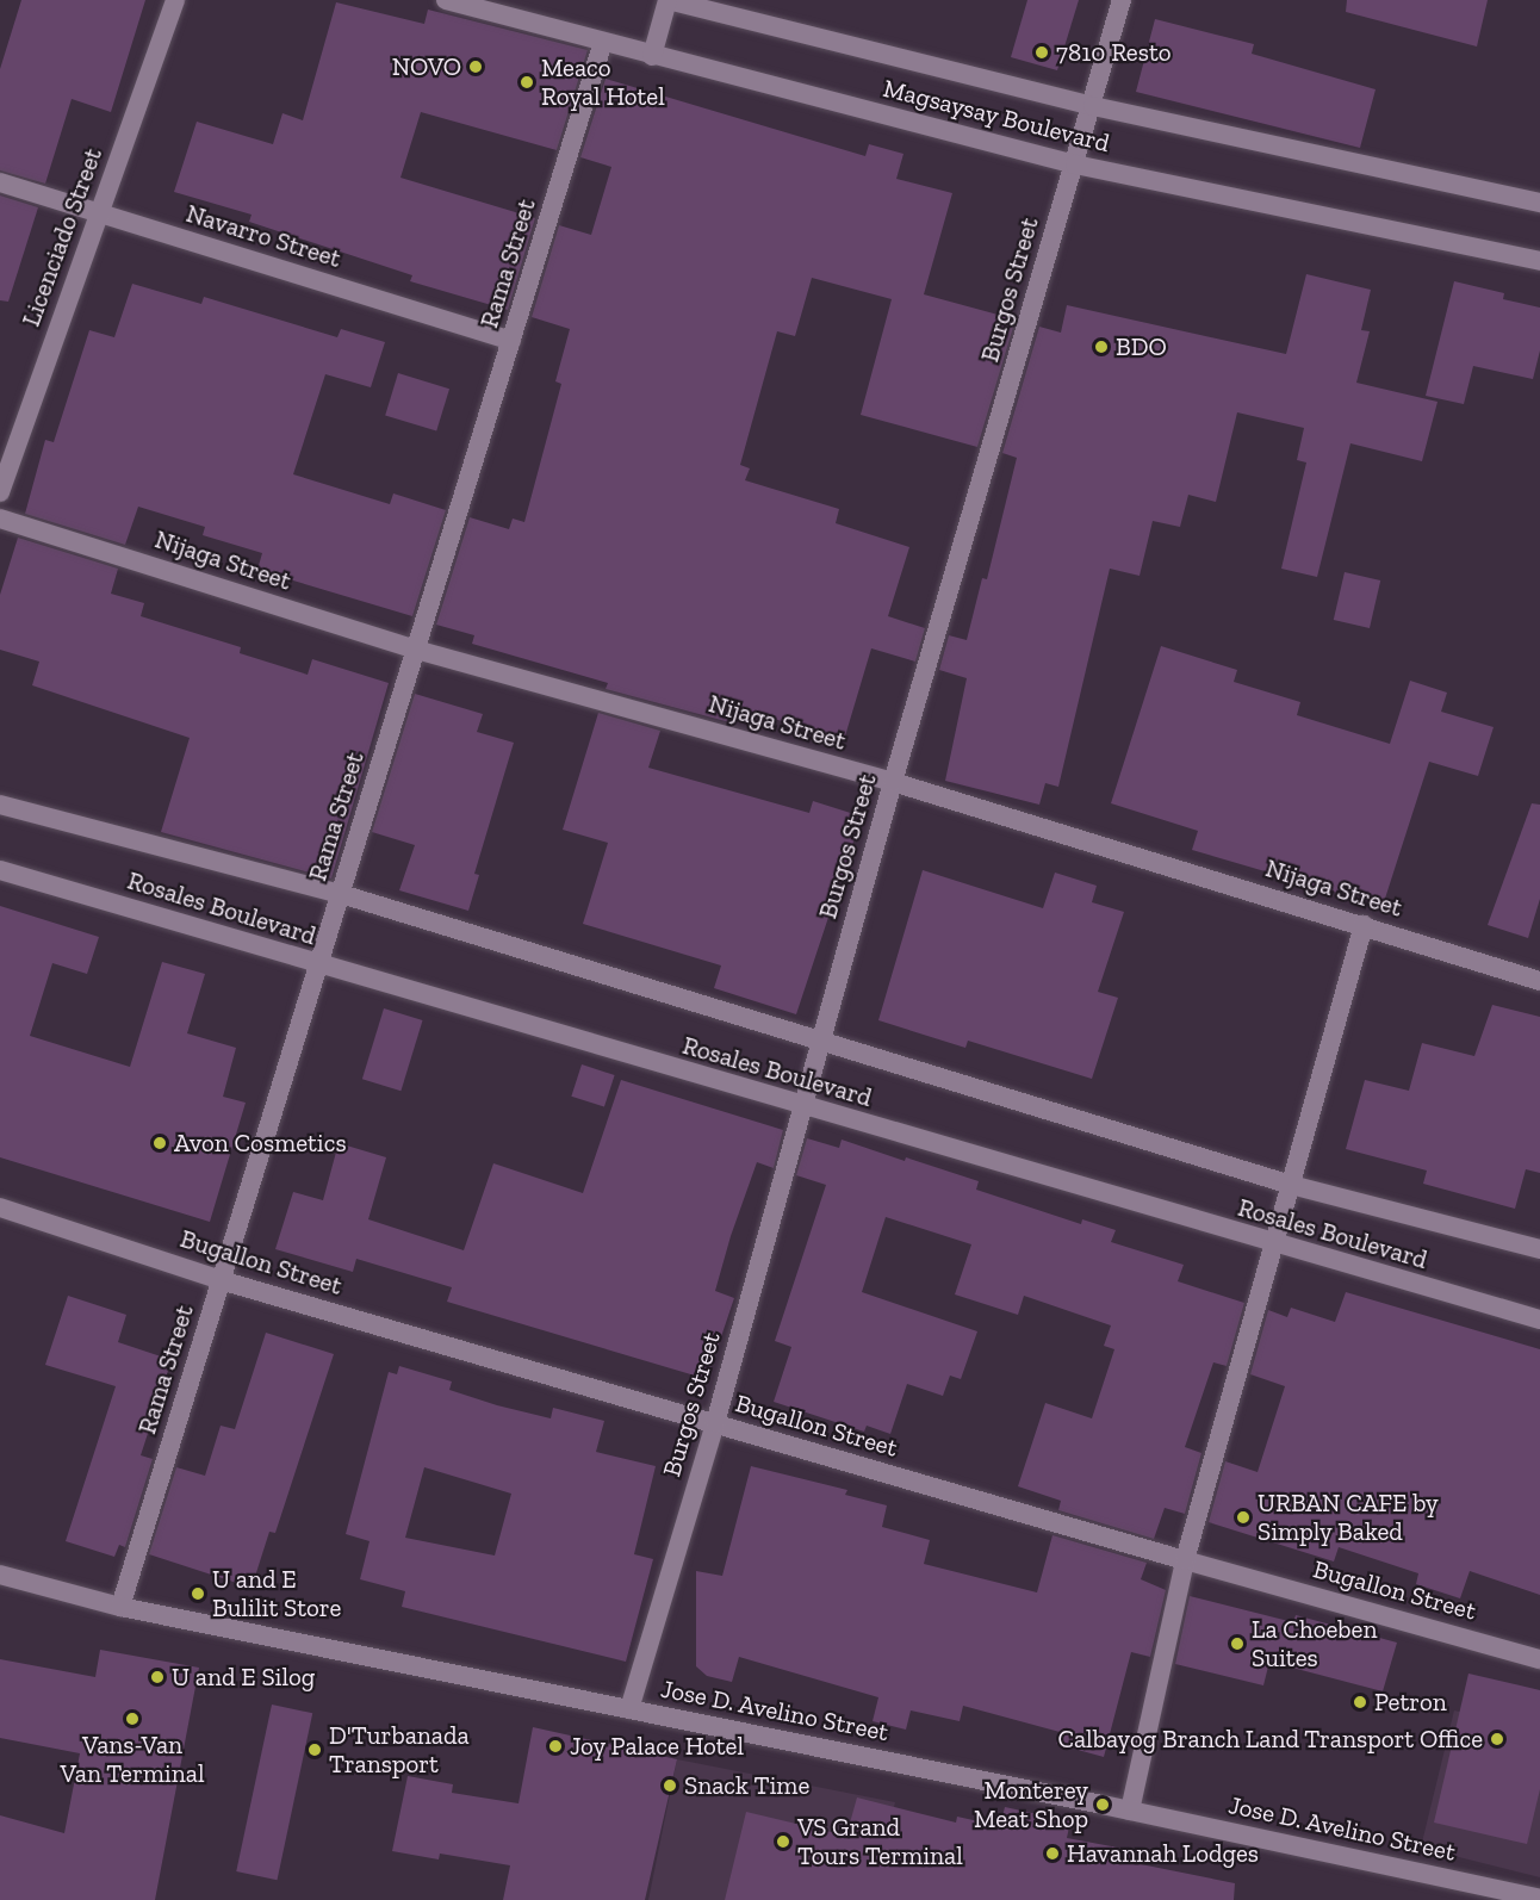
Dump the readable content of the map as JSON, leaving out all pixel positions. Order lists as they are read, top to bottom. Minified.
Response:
{"streets":{"street":["Magsaysay Boulevard","Navarro Street","Licenciado Street","Rama Street","Burgos Street","Nijaga Street","Rosales Boulevard","Bugallon Street","Jose D. Avelino Street"]},"crossings":[["Magsaysay Boulevard","Rama Street"],["Magsaysay Boulevard","Burgos Street"],["Navarro Street","Licenciado Street"],["Navarro Street","Rama Street"],["Rama Street","Nijaga Street"],["Rama Street","Rosales Boulevard"],["Rama Street","Bugallon Street"],["Rama Street","Jose D. Avelino Street"],["Burgos Street","Nijaga Street"],["Burgos Street","Rosales Boulevard"],["Burgos Street","Bugallon Street"],["Burgos Street","Jose D. Avelino Street"]],"places":["7810 Resto","NOVO","Meaco Royal Hotel","BDO","Avon Cosmetics","URBAN CAFE by Simply Baked","U and E Bulilit Store","La Choeben Suites","U and E Silog","Petron","Vans-Van Van Terminal","Calbayog Branch Land Transport Office","Joy Palace Hotel","D'Turbanada Transport","Snack Time","Monterey Meat Shop","VS Grand Tours Terminal","Havannah Lodges"]}
